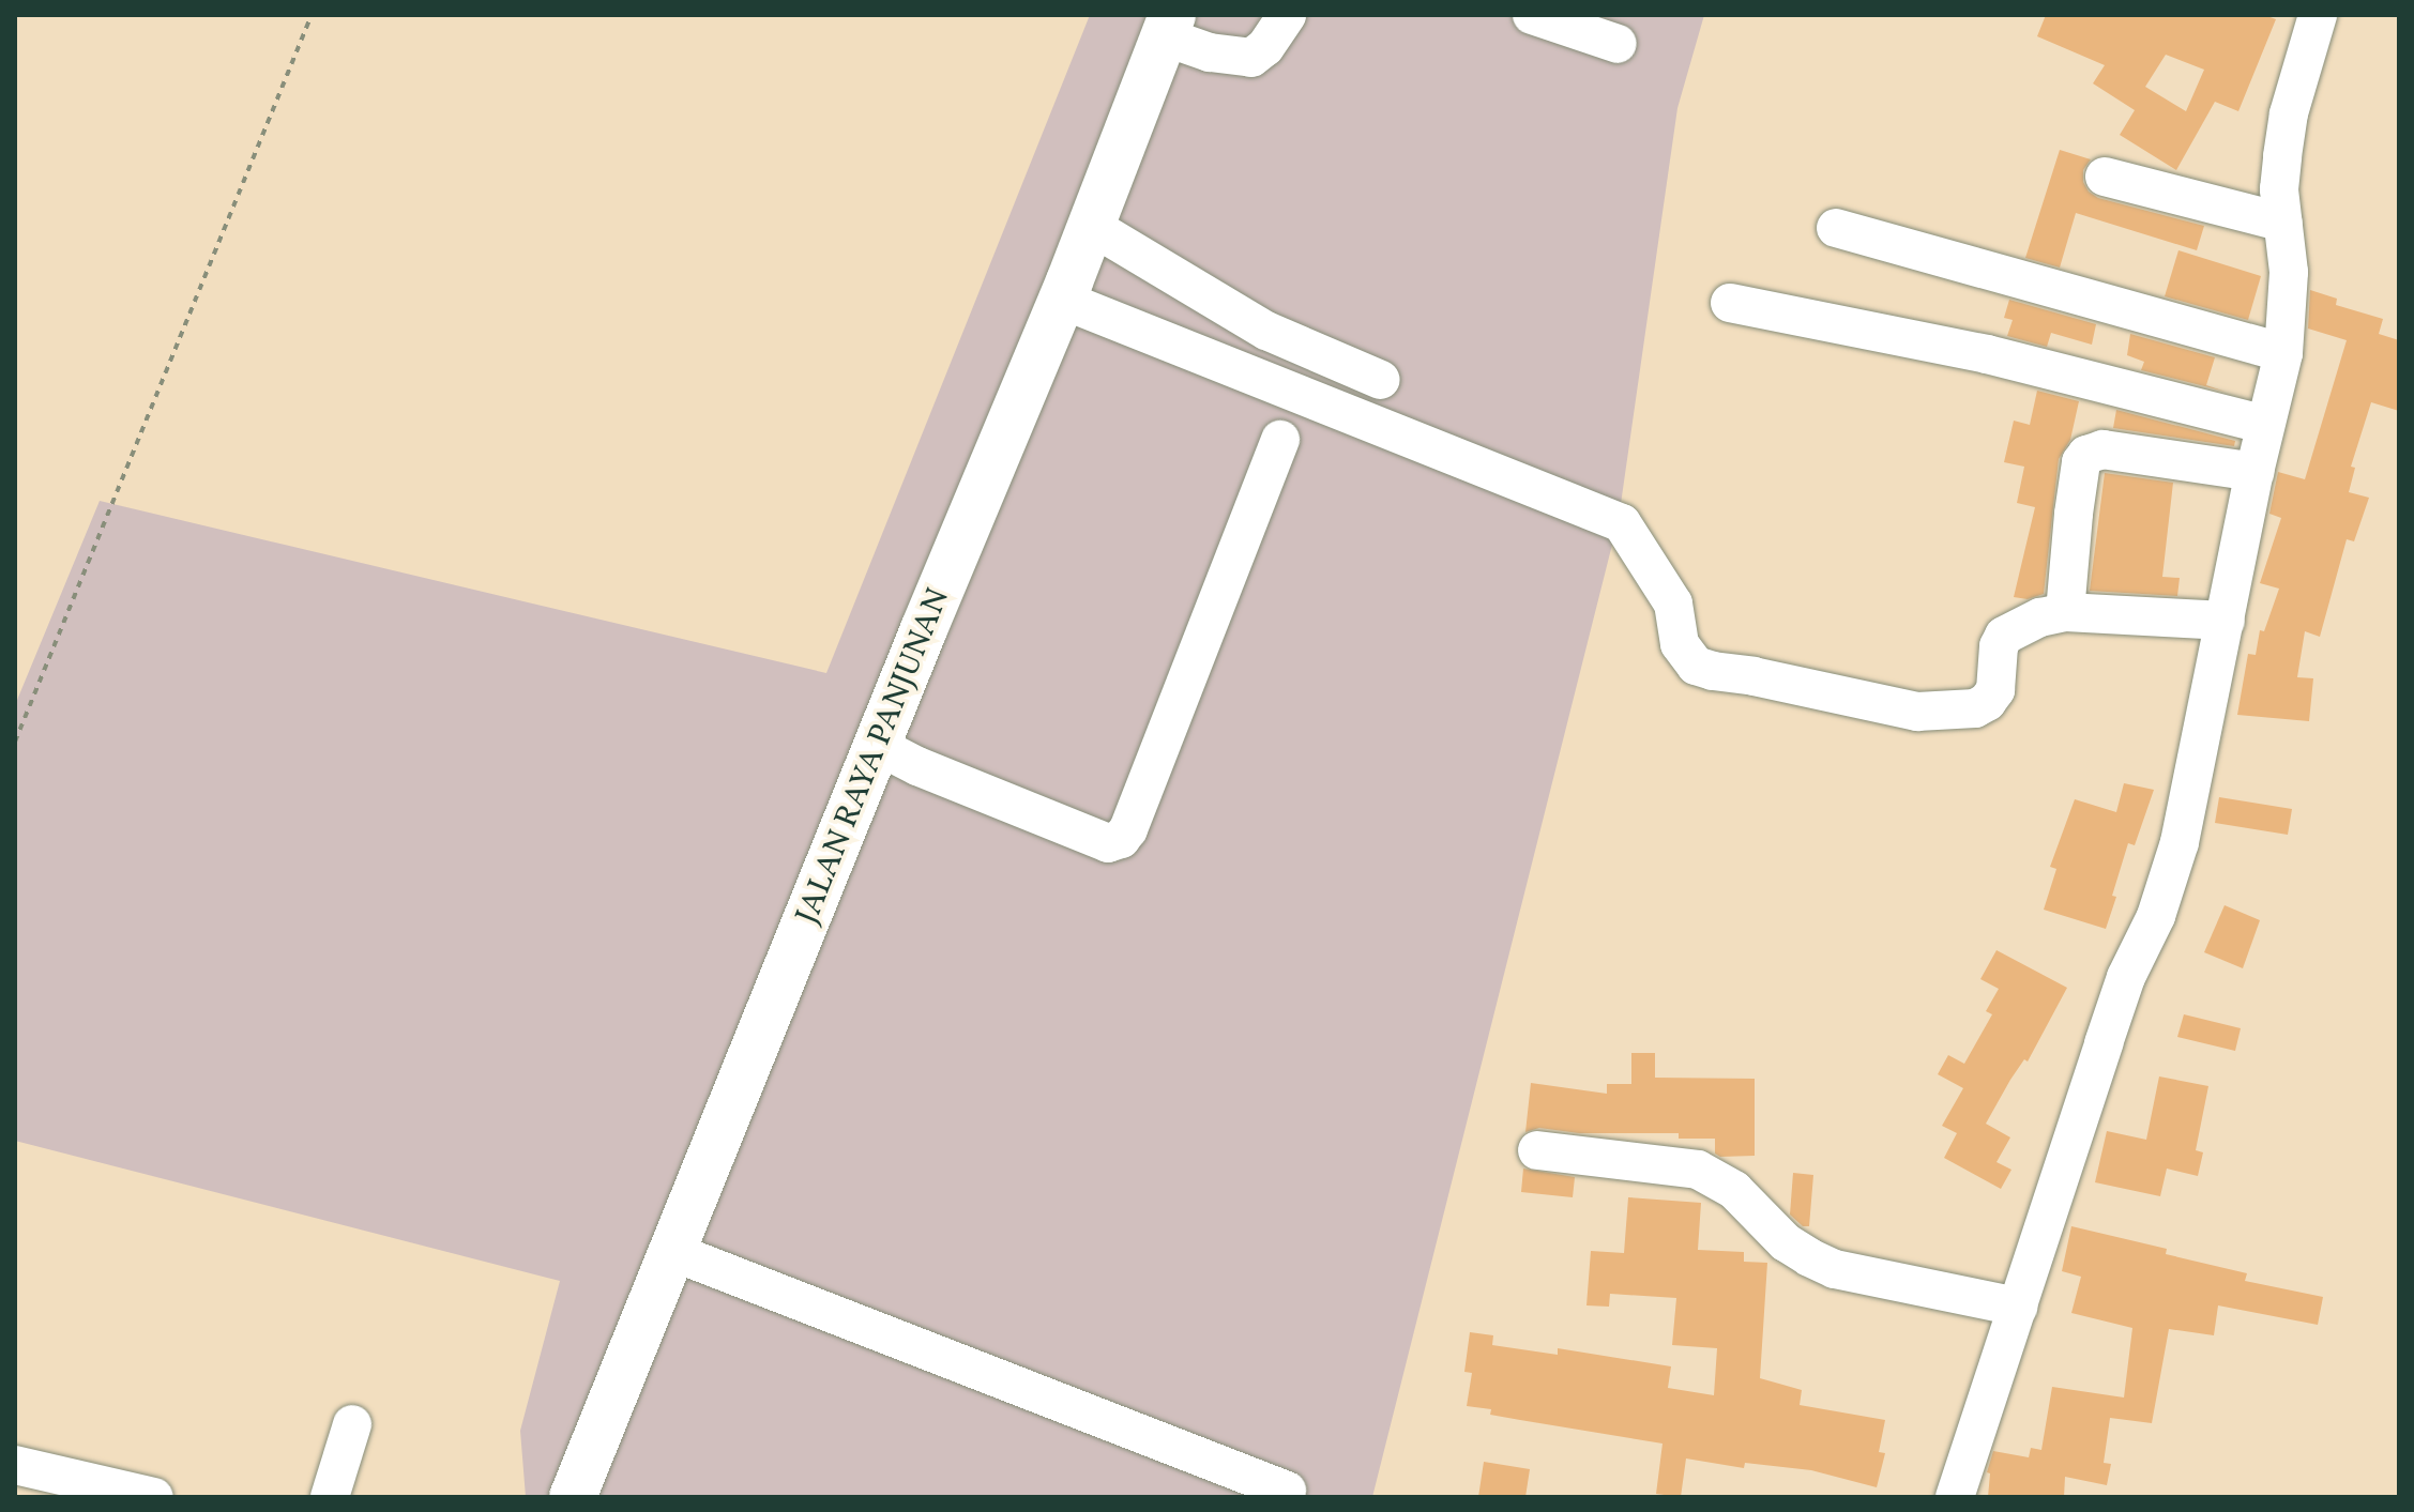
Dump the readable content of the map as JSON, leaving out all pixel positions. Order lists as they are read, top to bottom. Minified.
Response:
{"streets":{"main road":["JALAN RAYA PANJUNAN"]}}
